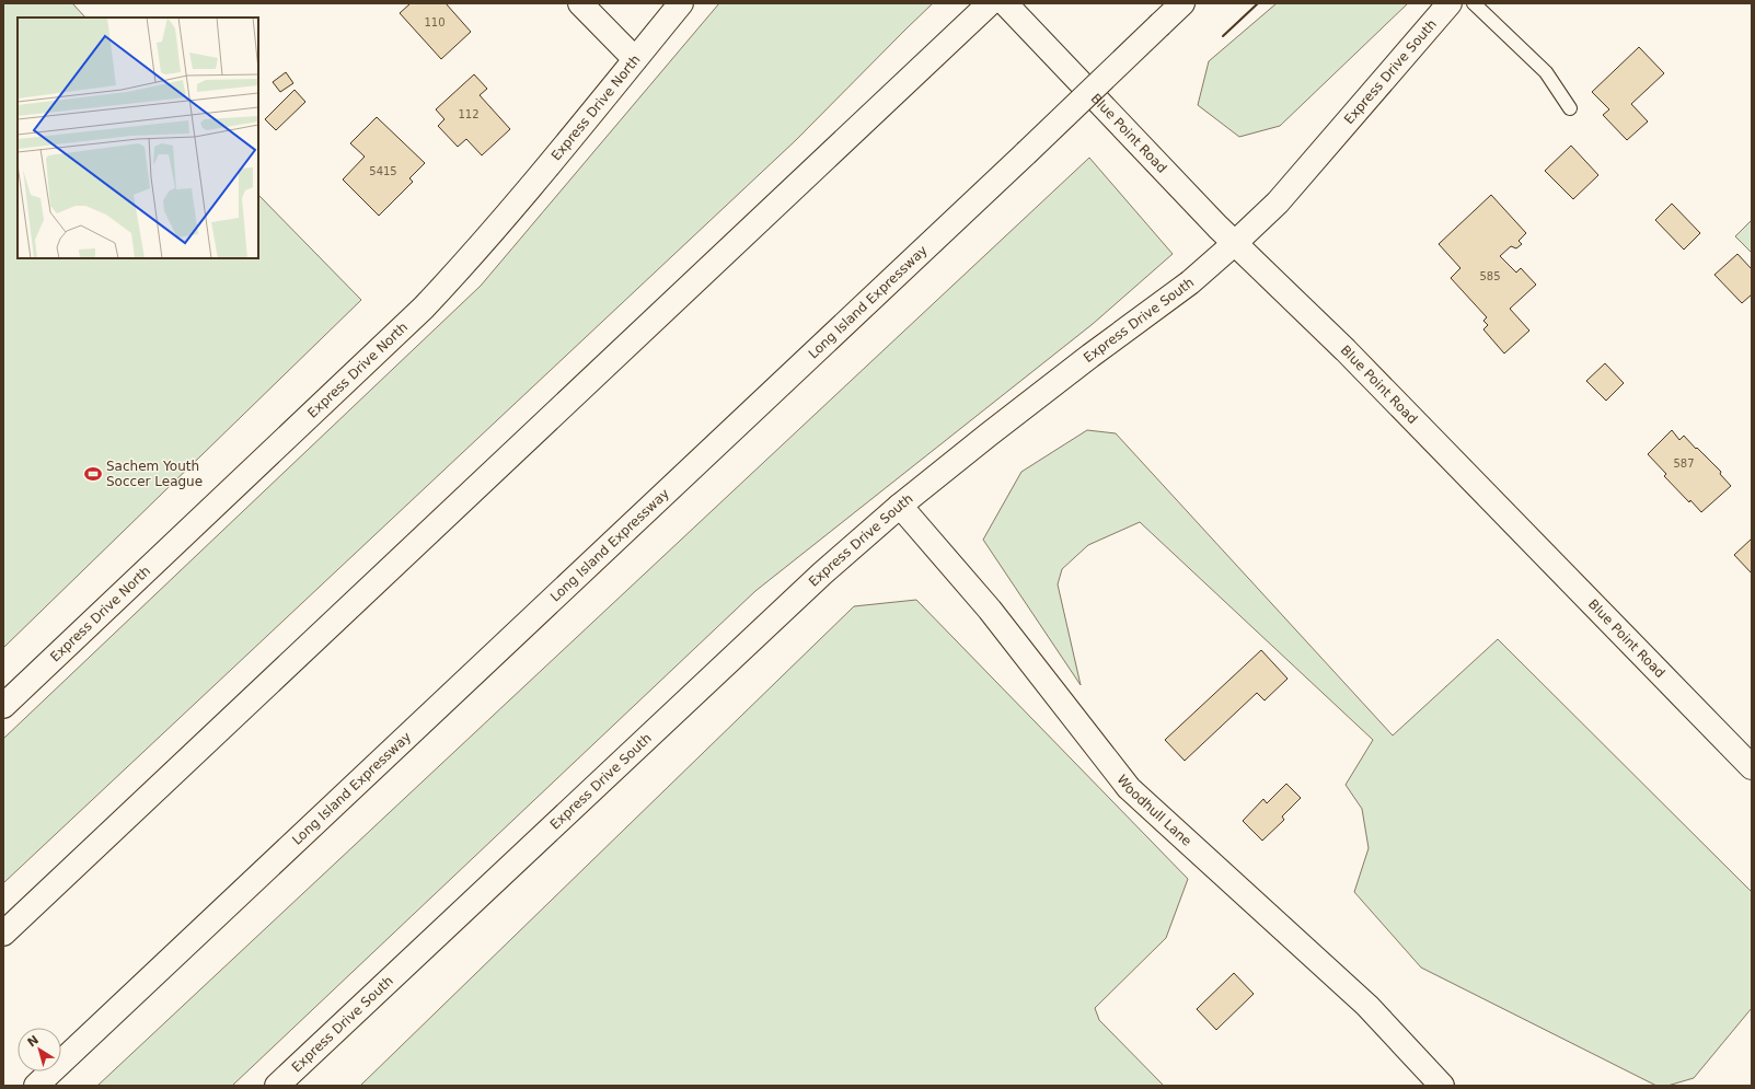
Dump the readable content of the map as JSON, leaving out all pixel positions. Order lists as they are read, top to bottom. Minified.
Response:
{"streets":{"main road":["Express Drive South","Express Drive North","Blue Point Road","Long Island Expressway","Woodhull Lane"]},"crossings":[["Express Drive South","Blue Point Road"],["Express Drive South","Woodhull Lane"]],"places":{"sports":["Sachem Youth Soccer League"]},"house_numbers":["110","112","5415","585","587"],"north":"top left"}
